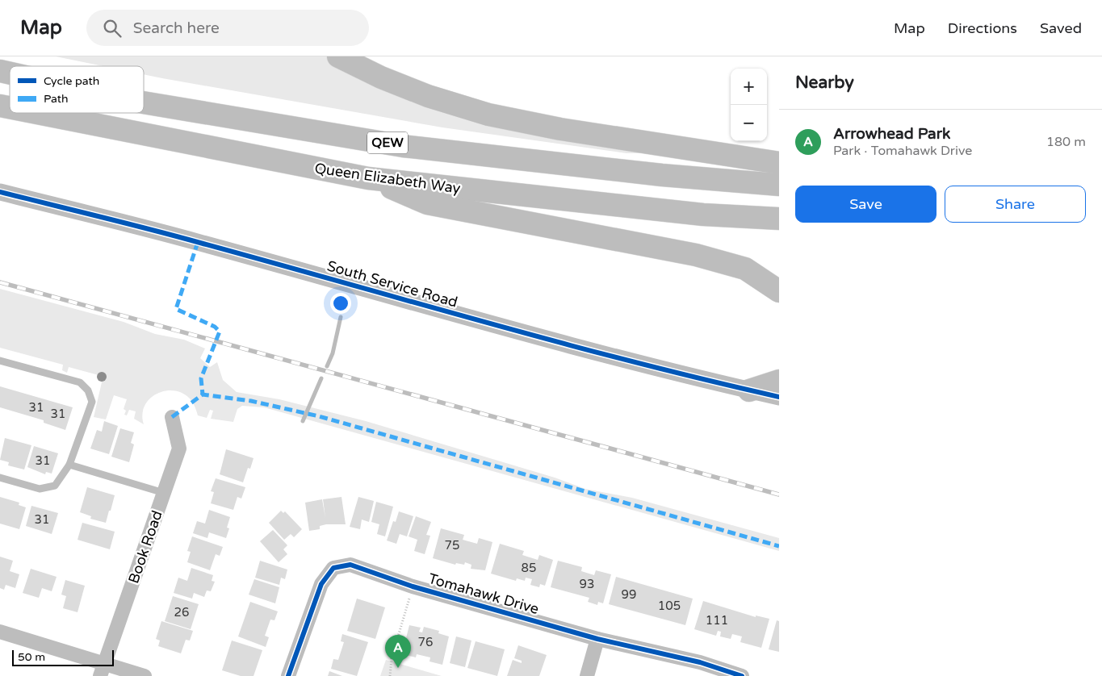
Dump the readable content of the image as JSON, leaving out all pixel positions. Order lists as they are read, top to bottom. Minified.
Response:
{"streets":{"highway":["QEW","Queen Elizabeth Way"],"street":["South Service Road","Book Road","Tomahawk Drive"]},"house_numbers":["31","31","31","31","75","85","93","99","105","26","111","76"],"legend":["Cycle path","Path"],"scale_bar":"50 m","page":{"header":"Map","search":"Search here","nav":["Map","Directions","Saved"],"heading":"Nearby","map_buttons":["+","−"],"list":[{"mark":"A","name":"Arrowhead Park","note":"Park · Tomahawk Drive","value":"180 m"}],"buttons":["Save","Share"],"pins":"A","scale":"50 m"}}
